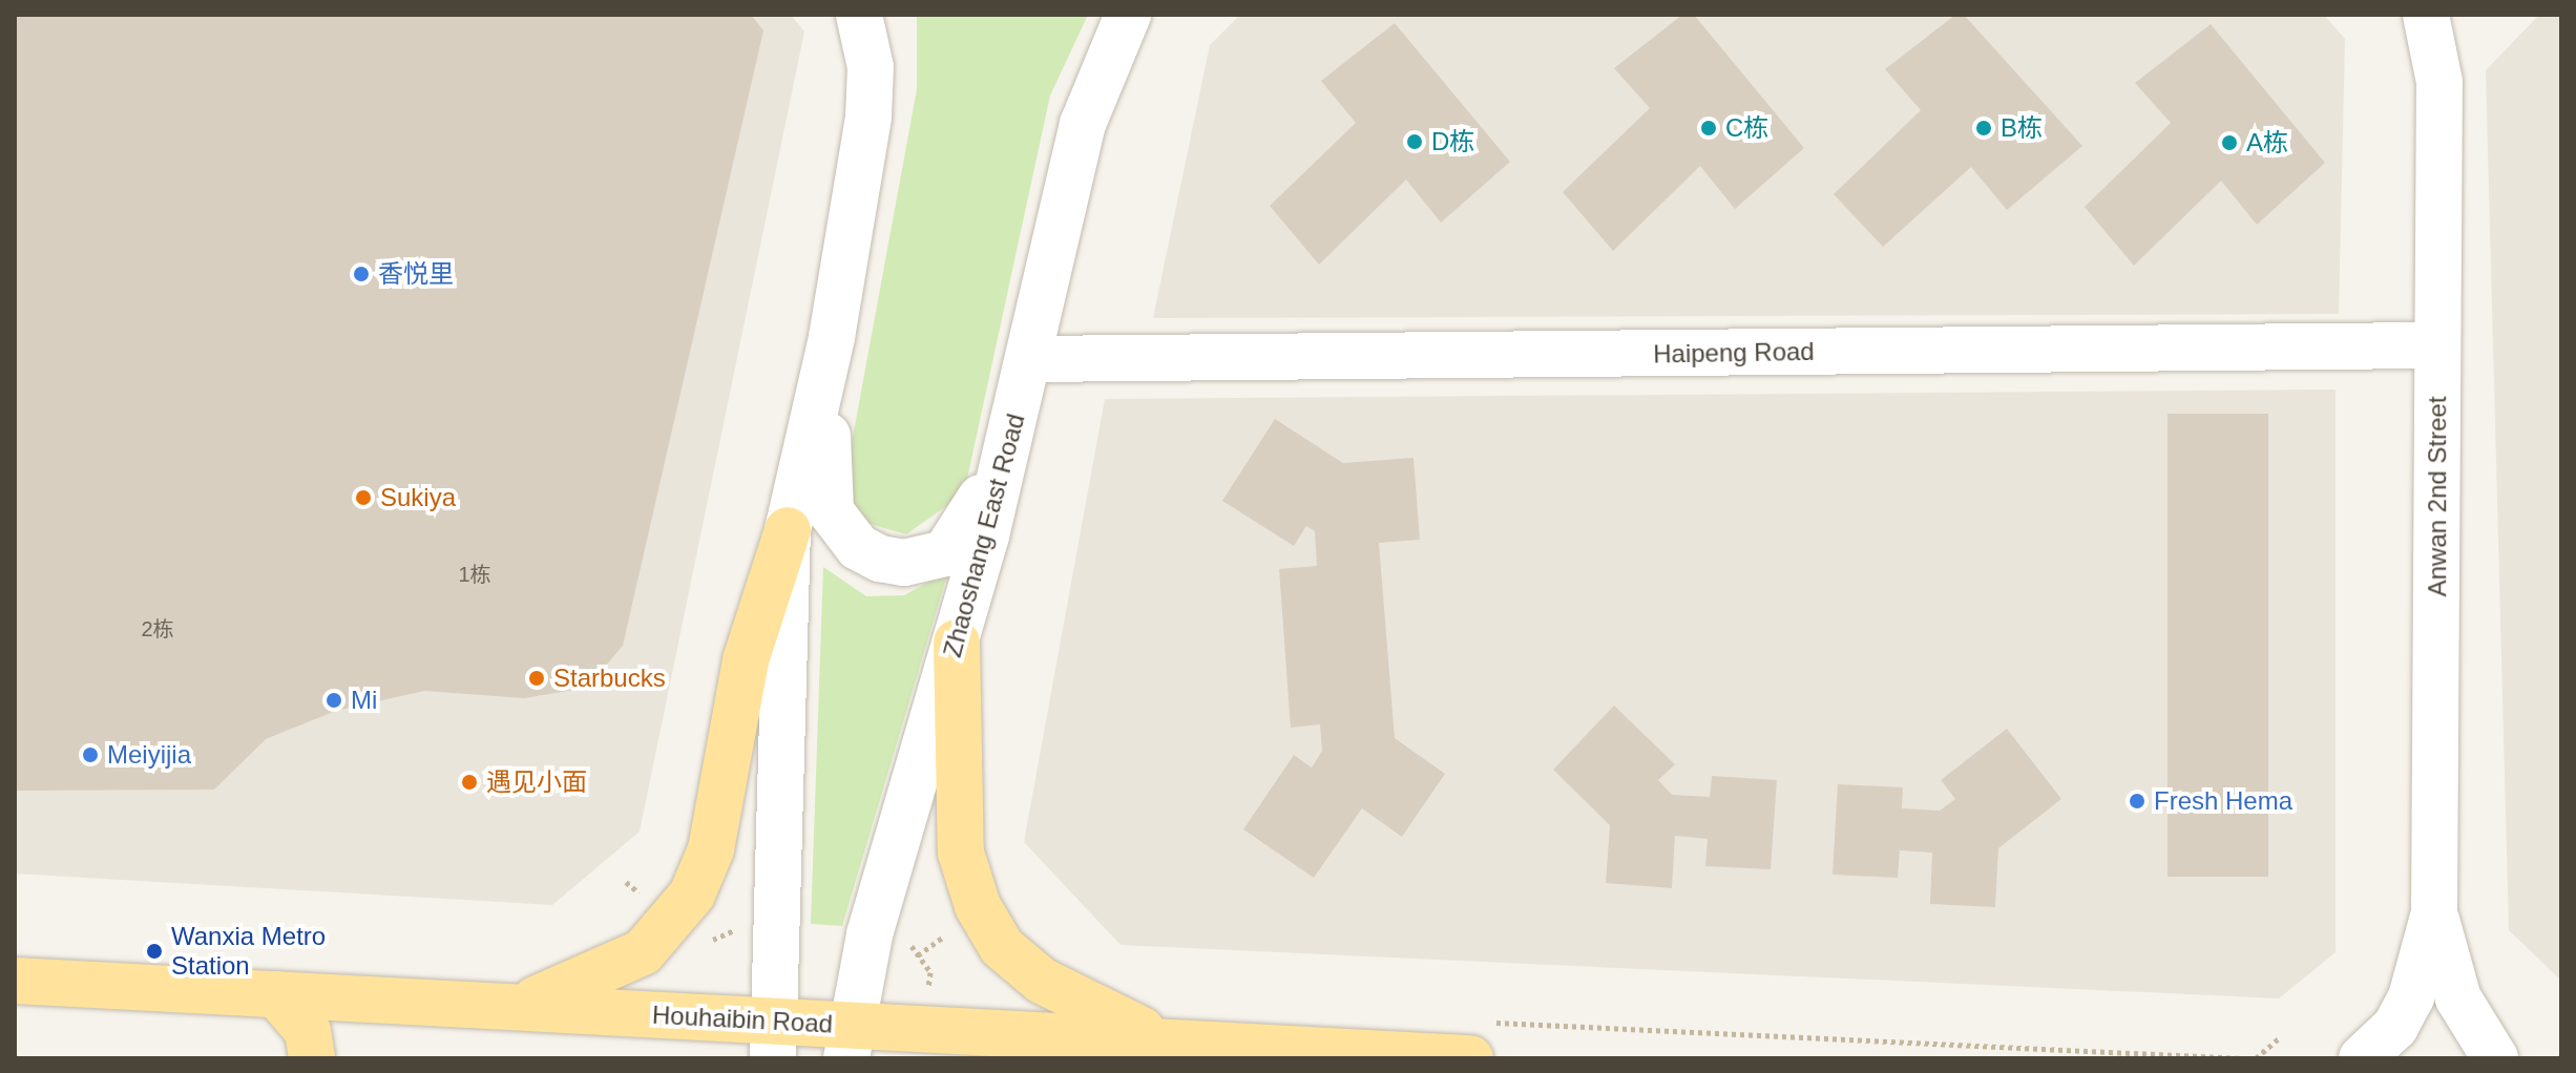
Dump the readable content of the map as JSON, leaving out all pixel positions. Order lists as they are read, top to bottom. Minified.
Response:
{"streets":{"main road":["Houhaibin Road"],"street":["Haipeng Road","Anwan 2nd Street","Zhaoshang East Road"]},"crossings":[["Haipeng Road","Anwan 2nd Street"],["Haipeng Road","Zhaoshang East Road"],["Zhaoshang East Road","Houhaibin Road"]],"places":["C栋","B栋","D栋","A栋","香悦里","Sukiya","Starbucks","Mi","Meiyijia","遇见小面","Fresh Hema","Wanxia Metro Station"],"house_numbers":["1栋","2栋"]}
